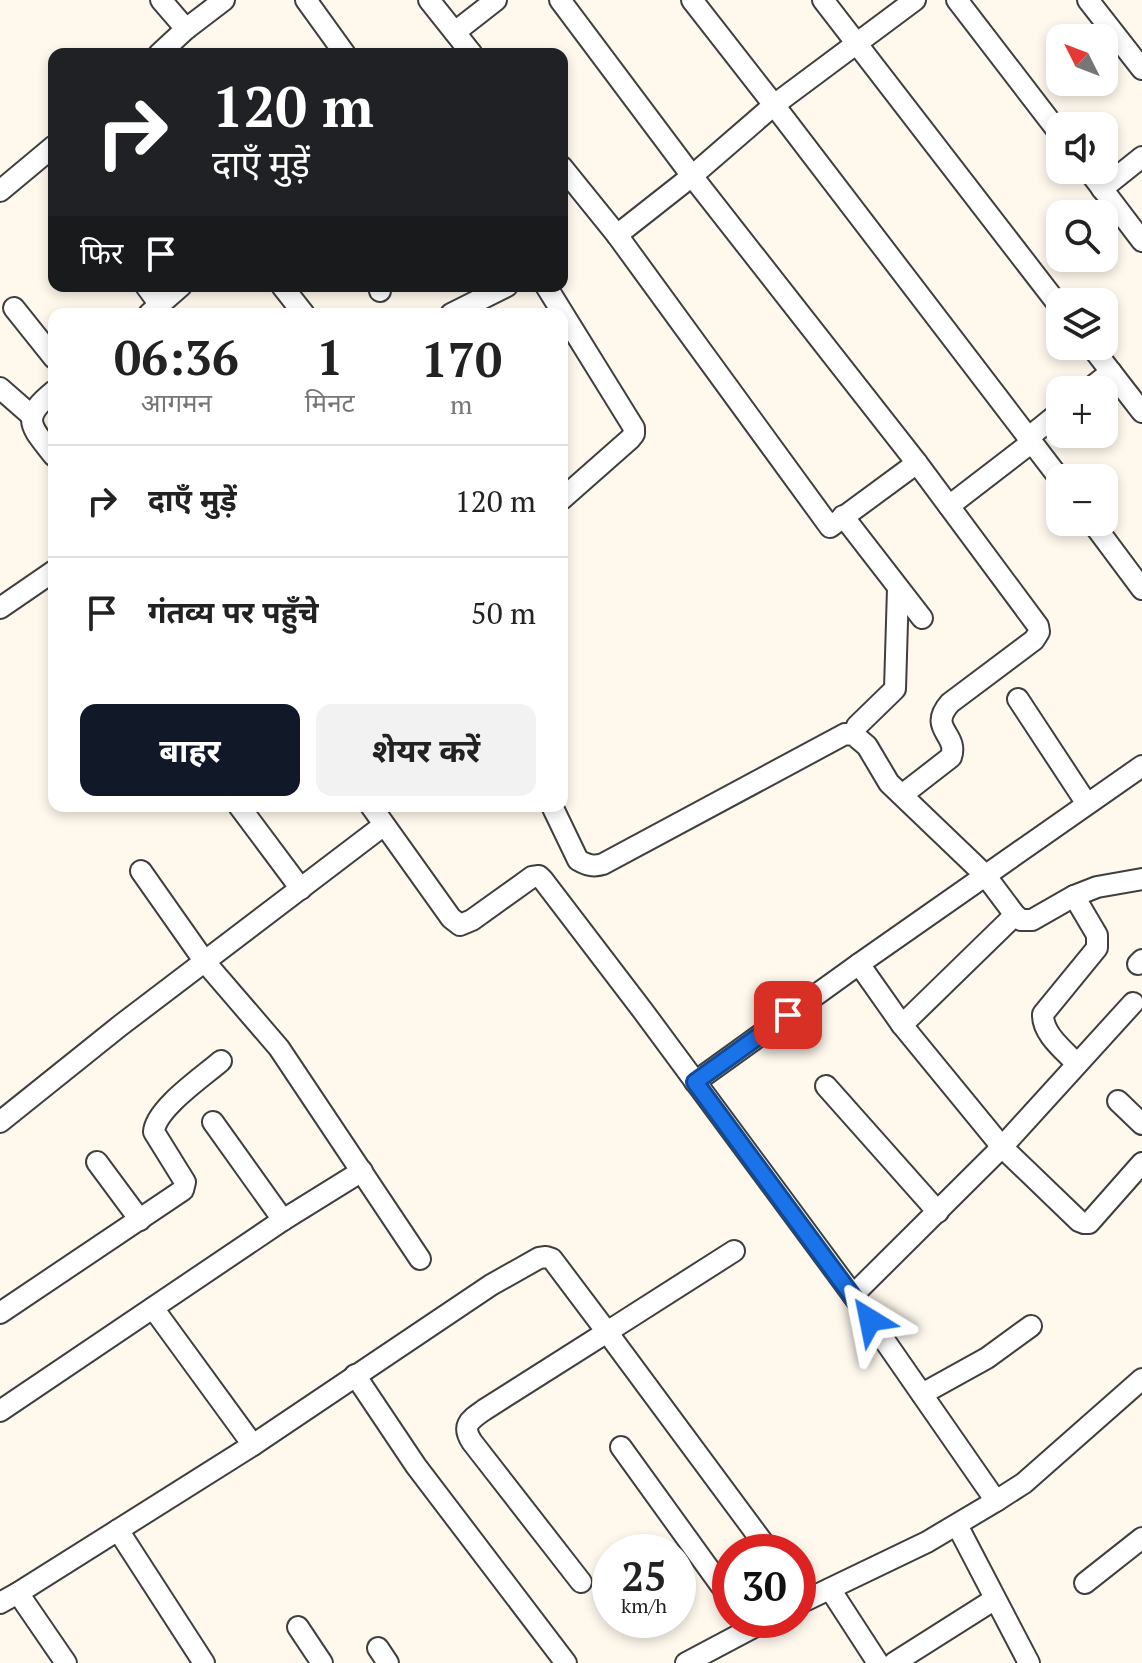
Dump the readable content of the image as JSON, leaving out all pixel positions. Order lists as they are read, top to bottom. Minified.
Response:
{"north":"top left","page":{"map_buttons":["+","−"],"turn":["120 m","दाएँ मुड़ें"],"then":"फिर","eta":["06:36","आगमन","1","मिनट","170","m"],"list":[{"name":"दाएँ मुड़ें","value":"120 m"},{"name":"गंतव्य पर पहुँचे","value":"50 m"}],"buttons":["बाहर","शेयर करें"],"speed":"25 km/h","limit":"30"}}
